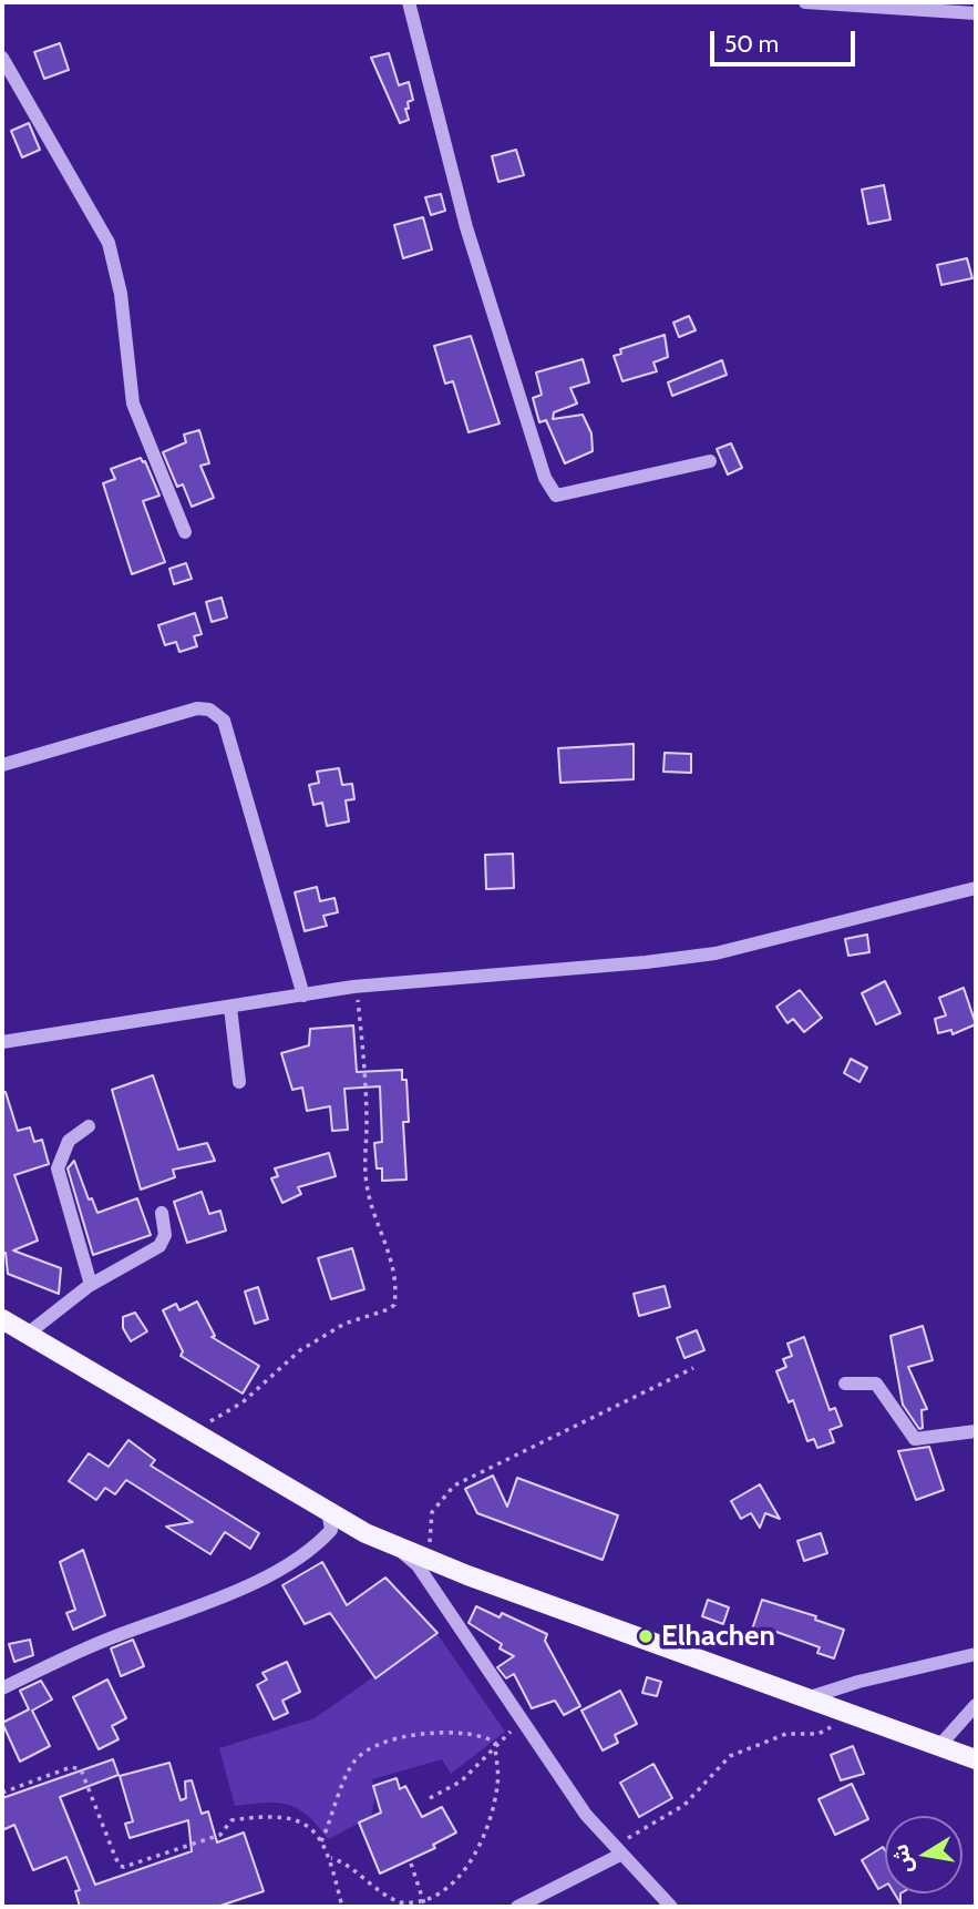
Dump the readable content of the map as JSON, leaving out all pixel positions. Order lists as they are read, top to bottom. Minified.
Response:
{"places":["Elhachen"],"scale_bar":"50 m","north":"left"}
